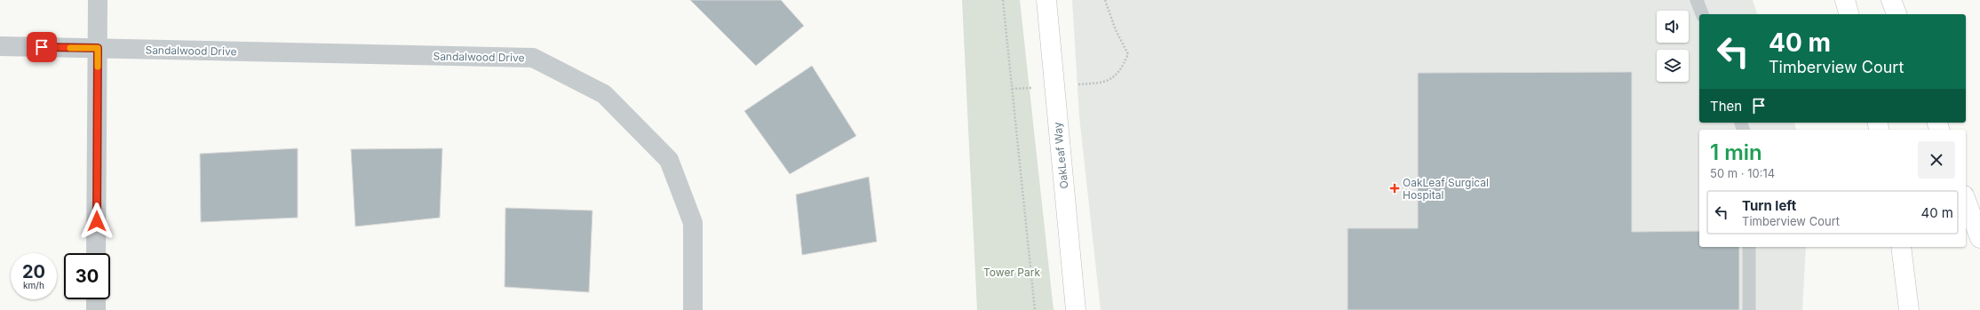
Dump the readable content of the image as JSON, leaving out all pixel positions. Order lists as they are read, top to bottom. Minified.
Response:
{"streets":{"main road":["OakLeaf Way"],"street":["Sandalwood Drive"]},"parks":["Tower Park"],"places":{"health":["OakLeaf Surgical Hospital"]},"page":{"turn":["40 m","Timberview Court"],"then":"Then","heading":["1 min","50 m · 10:14"],"list":[{"name":"Turn left","note":"Timberview Court","value":"40 m"}],"speed":"20 km/h","limit":"30"}}
